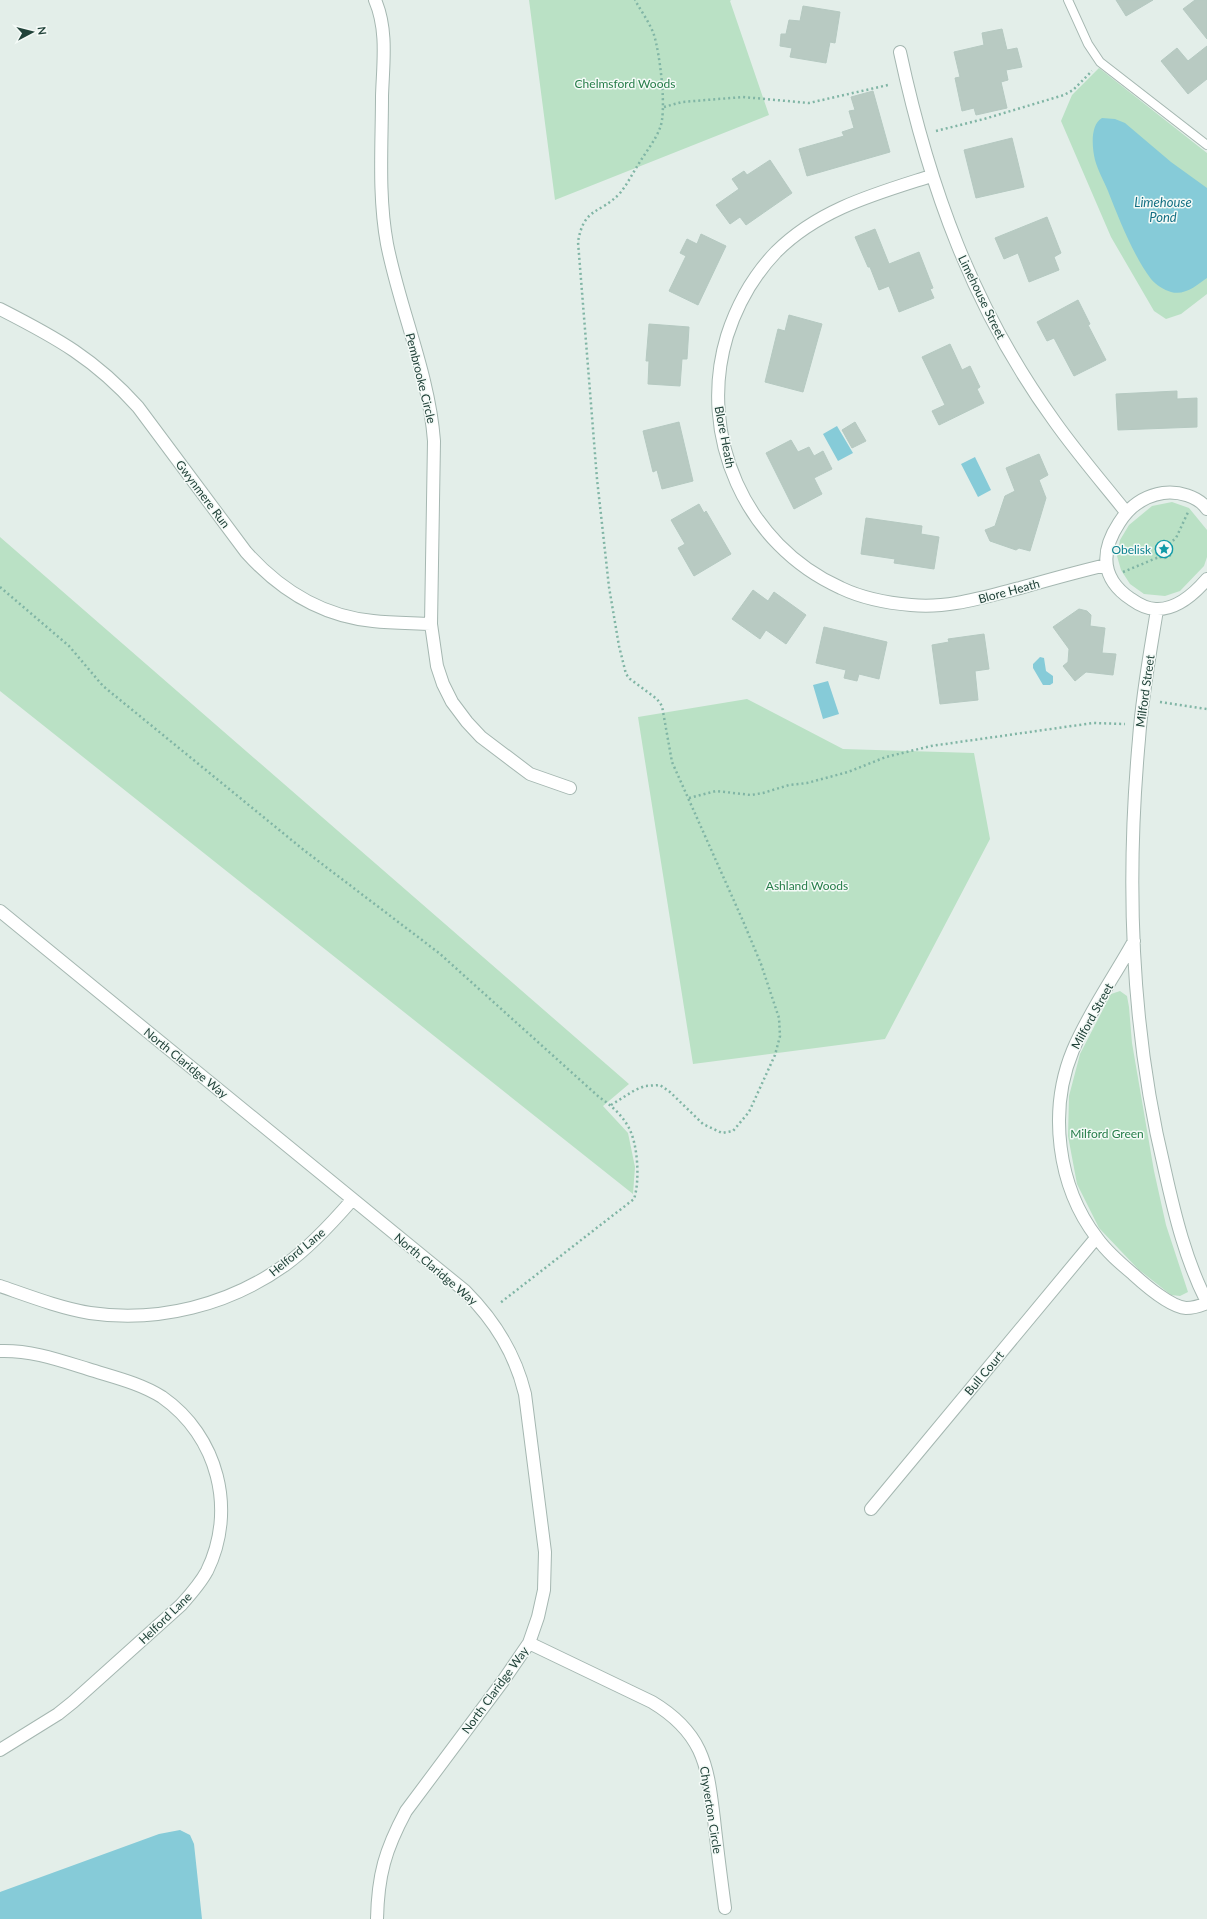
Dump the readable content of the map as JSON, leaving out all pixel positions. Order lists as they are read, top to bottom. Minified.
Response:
{"streets":{"street":["Limehouse Street","Pembrooke Circle","Blore Heath","Gwynmere Run","Milford Street","North Claridge Way","Helford Lane","Bull Court","Chyverton Circle"]},"crossings":[["Limehouse Street","Blore Heath"],["Pembrooke Circle","Gwynmere Run"],["Milford Street","Bull Court"],["North Claridge Way","Helford Lane"],["North Claridge Way","Chyverton Circle"]],"water":["Limehouse Pond"],"parks":["Chelmsford Woods","Ashland Woods","Milford Green"],"places":{"place":["Obelisk"]},"north":"right"}
